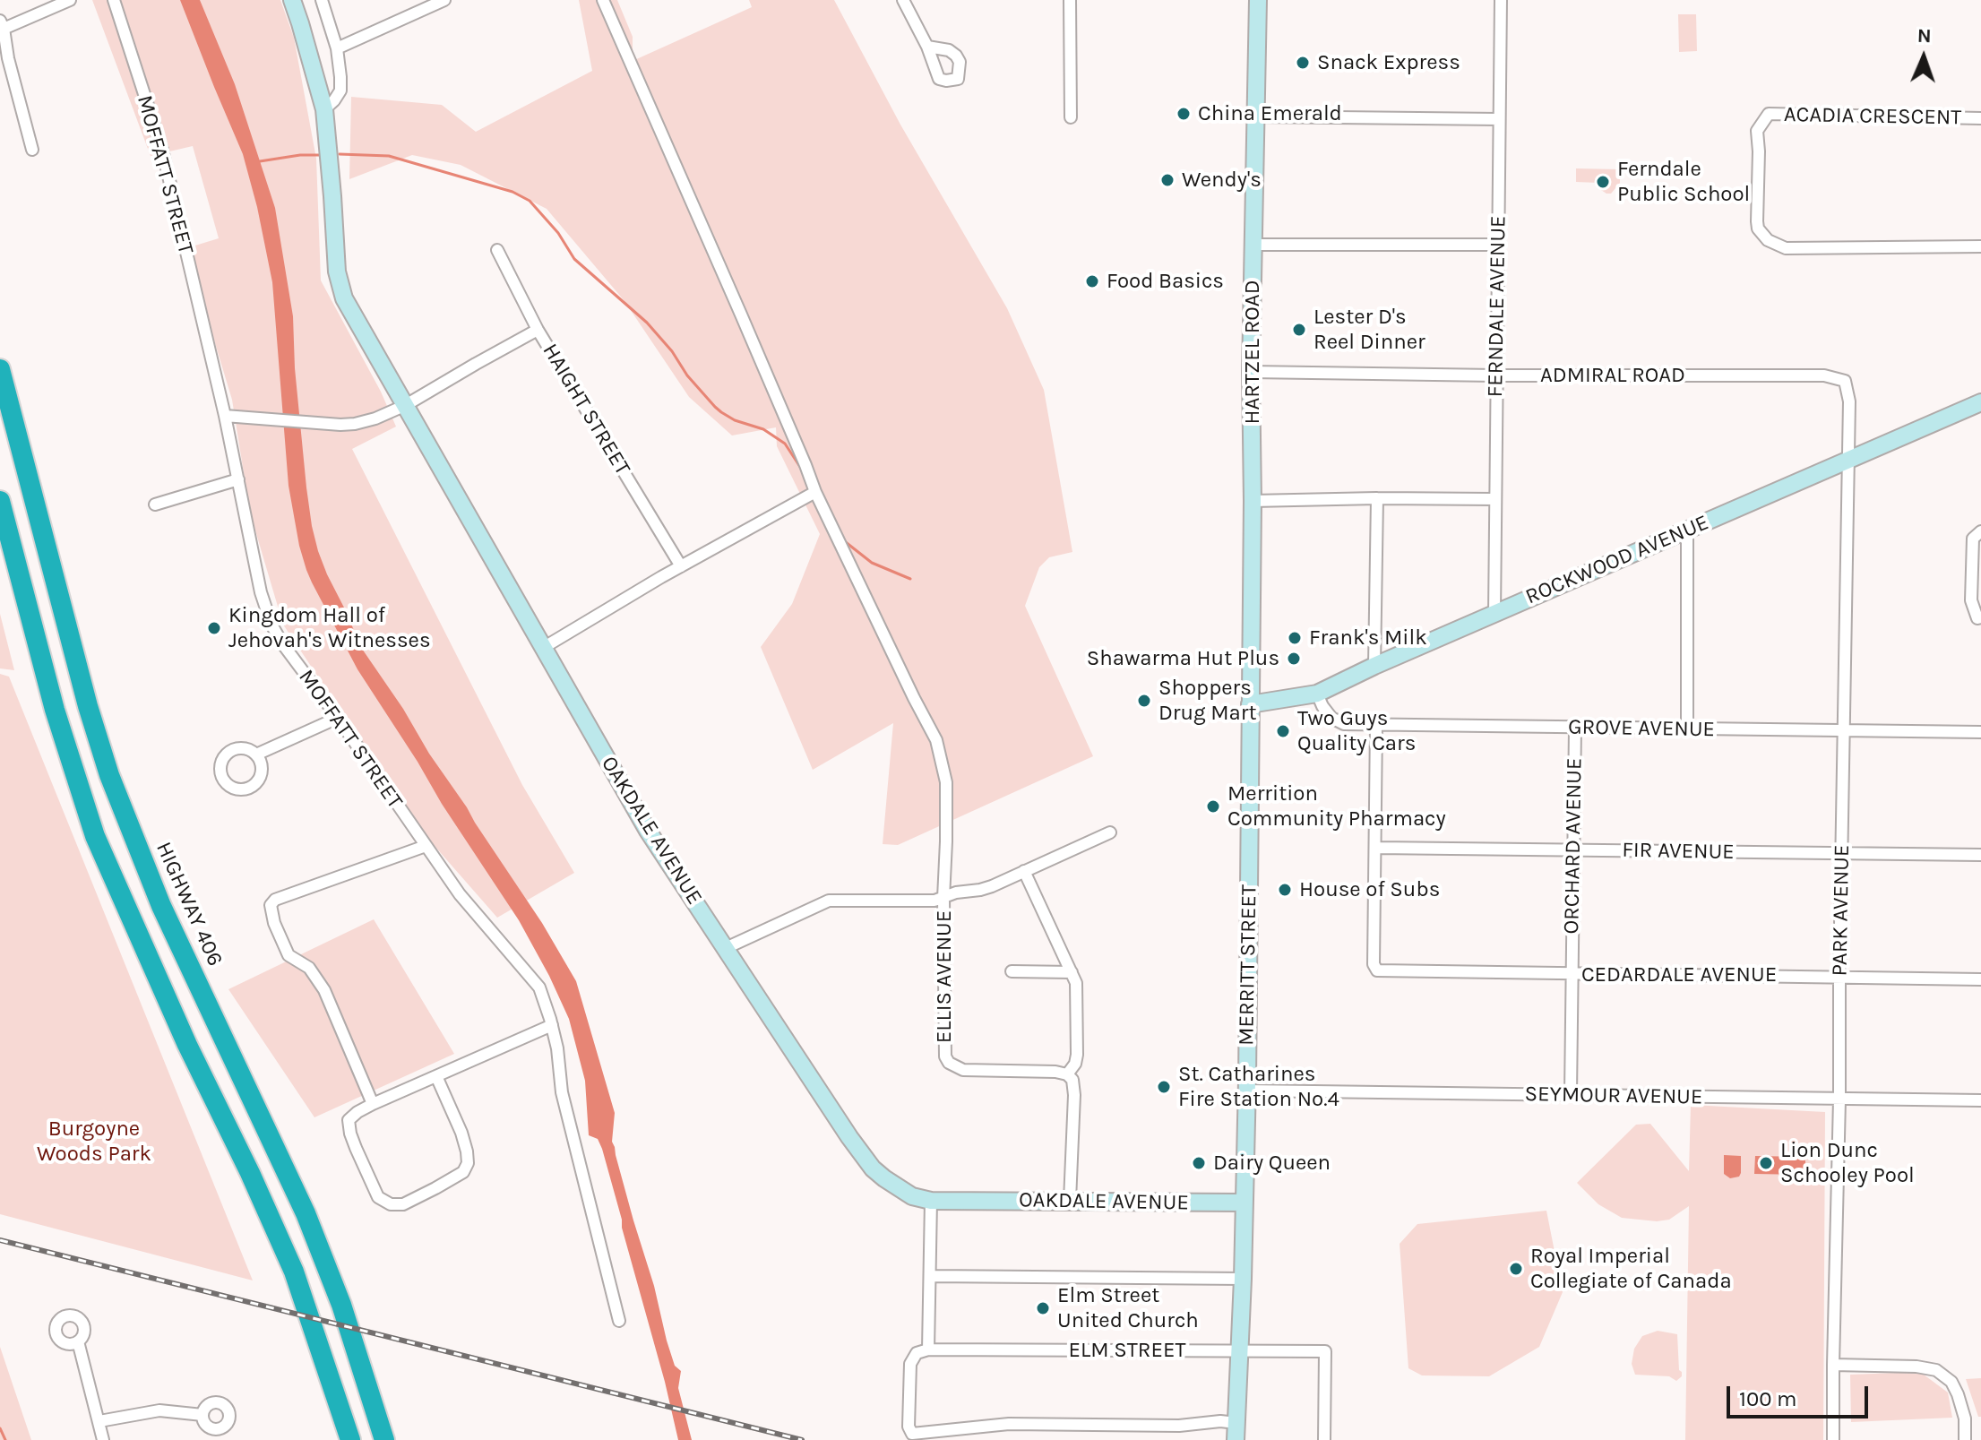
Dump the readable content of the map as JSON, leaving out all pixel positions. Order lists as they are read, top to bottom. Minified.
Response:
{"streets":{"highway":["HIGHWAY 406"],"street":["ACADIA CRESCENT","MOFFATT STREET","FERNDALE AVENUE","HARTZEL ROAD","ADMIRAL ROAD","HAIGHT STREET","ROCKWOOD AVENUE","GROVE AVENUE","OAKDALE AVENUE","ORCHARD AVENUE","FIR AVENUE","PARK AVENUE","MERRITT STREET","CEDARDALE AVENUE","ELLIS AVENUE","SEYMOUR AVENUE","ELM STREET"]},"crossings":[["FERNDALE AVENUE","ADMIRAL ROAD"],["FERNDALE AVENUE","ROCKWOOD AVENUE"],["HARTZEL ROAD","ADMIRAL ROAD"],["HARTZEL ROAD","ROCKWOOD AVENUE"],["HARTZEL ROAD","MERRITT STREET"],["ADMIRAL ROAD","PARK AVENUE"],["ROCKWOOD AVENUE","GROVE AVENUE"],["ROCKWOOD AVENUE","PARK AVENUE"],["ROCKWOOD AVENUE","MERRITT STREET"],["GROVE AVENUE","ORCHARD AVENUE"],["GROVE AVENUE","PARK AVENUE"],["OAKDALE AVENUE","MERRITT STREET"],["ORCHARD AVENUE","FIR AVENUE"],["ORCHARD AVENUE","CEDARDALE AVENUE"],["ORCHARD AVENUE","SEYMOUR AVENUE"],["FIR AVENUE","PARK AVENUE"],["FIR AVENUE","CEDARDALE AVENUE"],["PARK AVENUE","CEDARDALE AVENUE"],["PARK AVENUE","SEYMOUR AVENUE"],["MERRITT STREET","SEYMOUR AVENUE"],["MERRITT STREET","ELM STREET"]],"parks":["Burgoyne Woods Park"],"places":["Snack Express","China Emerald","Wendy's","Ferndale Public School","Food Basics","Lester D's Reel Dinner","Kingdom Hall of Jehovah's Witnesses","Frank's Milk","Shawarma Hut Plus","Shoppers Drug Mart","Two Guys Quality Cars","Merrition Community Pharmacy","House of Subs","St. Catharines Fire Station No.4","Dairy Queen","Lion Dunc Schooley Pool","Royal Imperial Collegiate of Canada","Elm Street United Church"],"scale_bar":"100 m","north":"top"}
